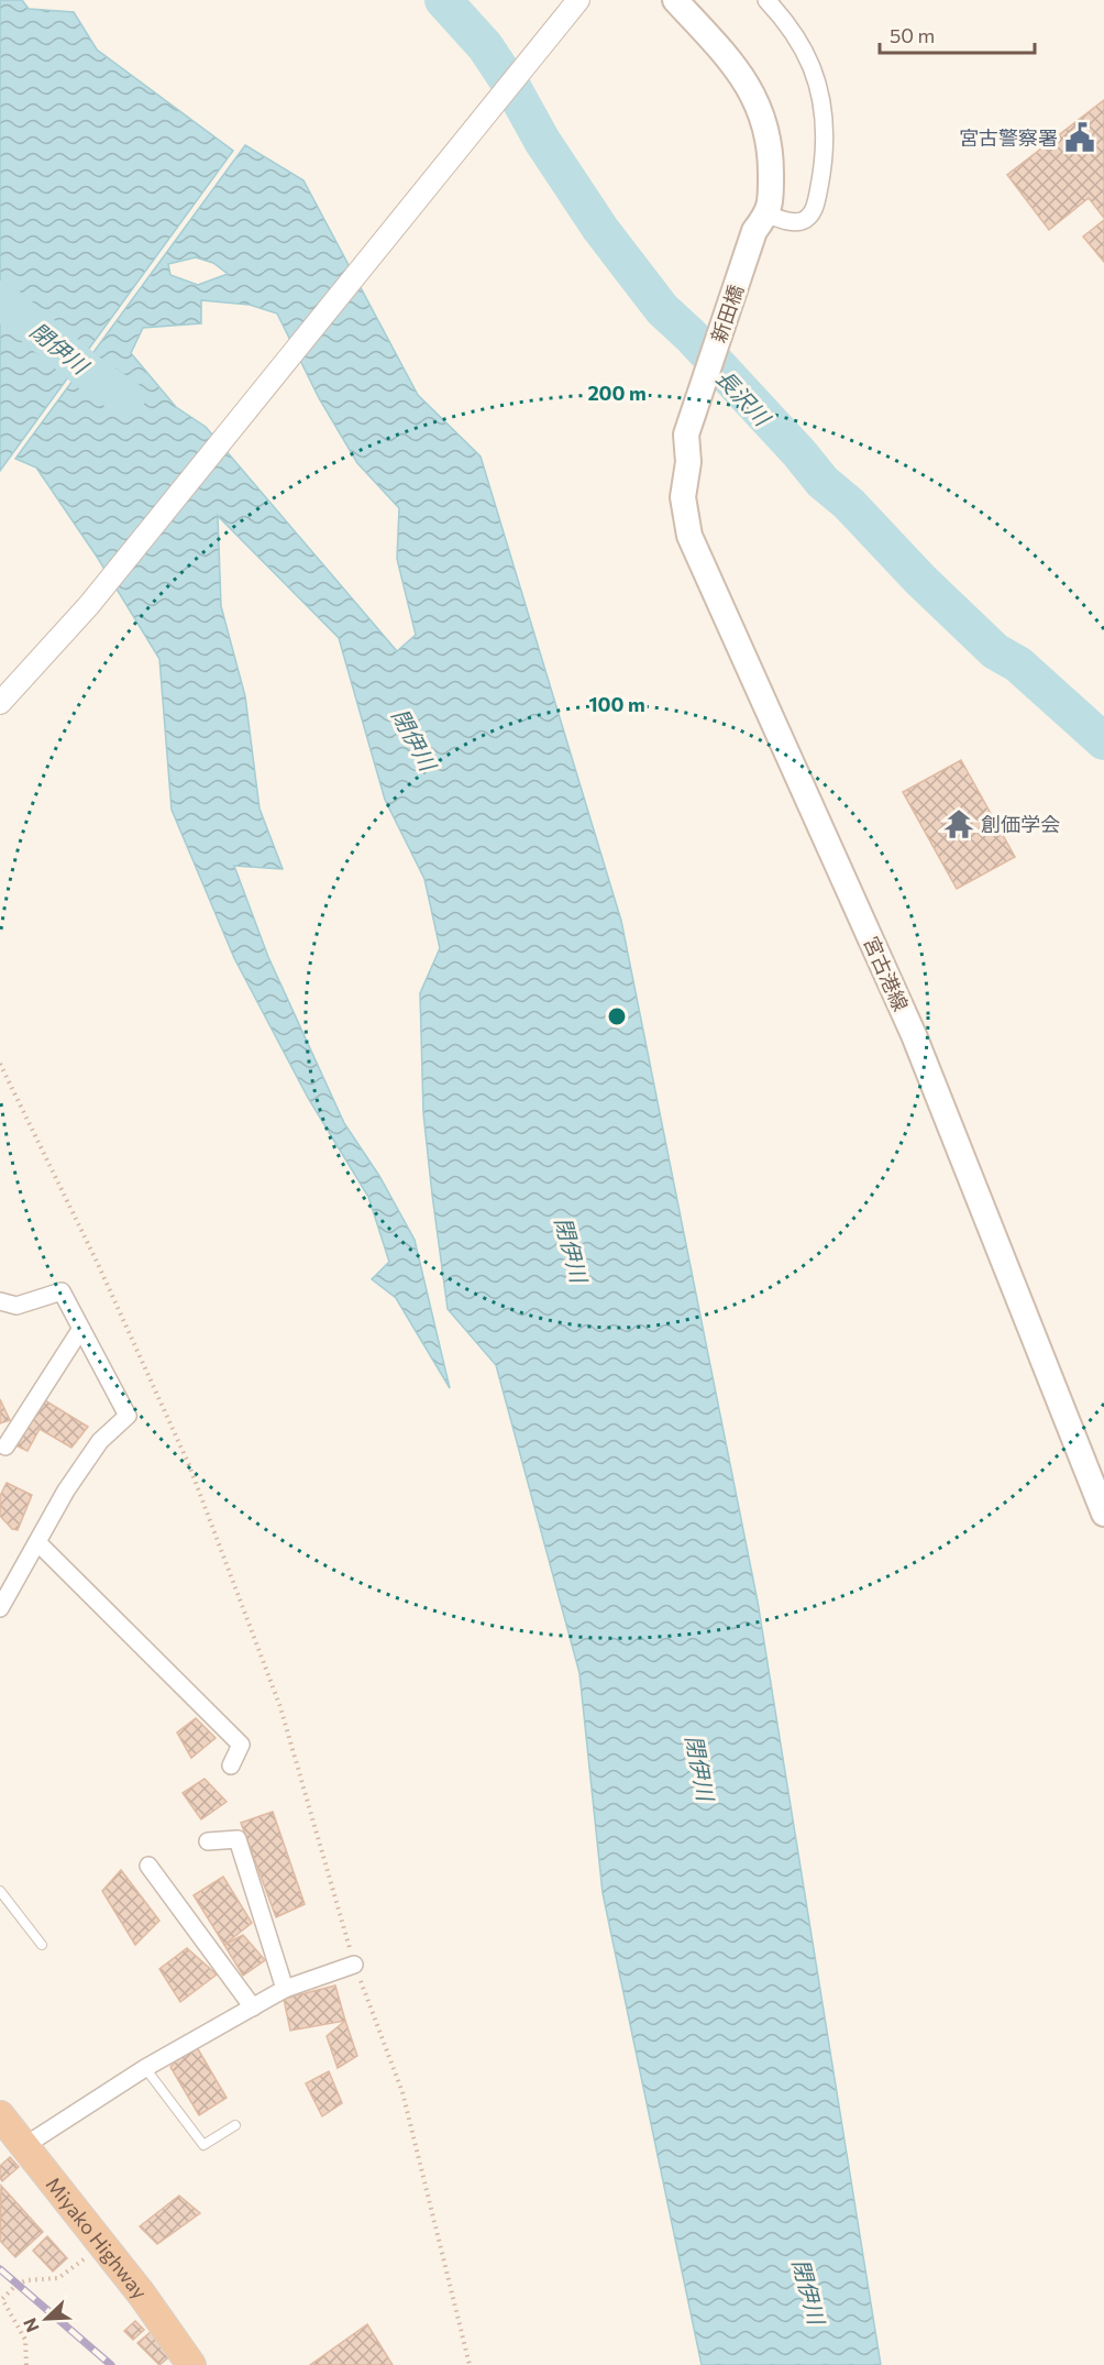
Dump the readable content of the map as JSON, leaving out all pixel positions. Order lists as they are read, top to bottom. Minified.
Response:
{"streets":{"highway":["Miyako Highway"],"main road":["新田橋","宮古港線"]},"crossings":[["新田橋","宮古港線"]],"water":["閉伊川","長沢川"],"places":{"public building":["宮古警察署"],"temple":["創価学会"]},"scale_bar":"50 m","north":"bottom left","rings":["200 m","100 m"]}
